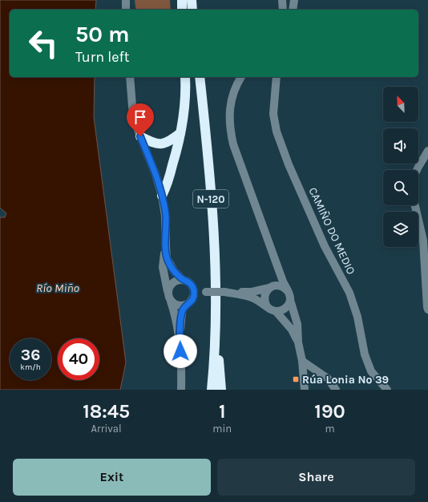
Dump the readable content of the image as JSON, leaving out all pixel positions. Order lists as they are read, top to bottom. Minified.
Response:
{"streets":{"highway":["N-120"],"street":["CAMIÑO DO MEDIO"]},"water":["Río Miño"],"places":{"transit":["Rúa Lonia Nº 39"]},"north":"top left","page":{"turn":["50 m","Turn left"],"speed":"36 km/h","limit":"40","eta":["18:45","Arrival","1","min","190","m"],"buttons":["Exit","Share"]}}
